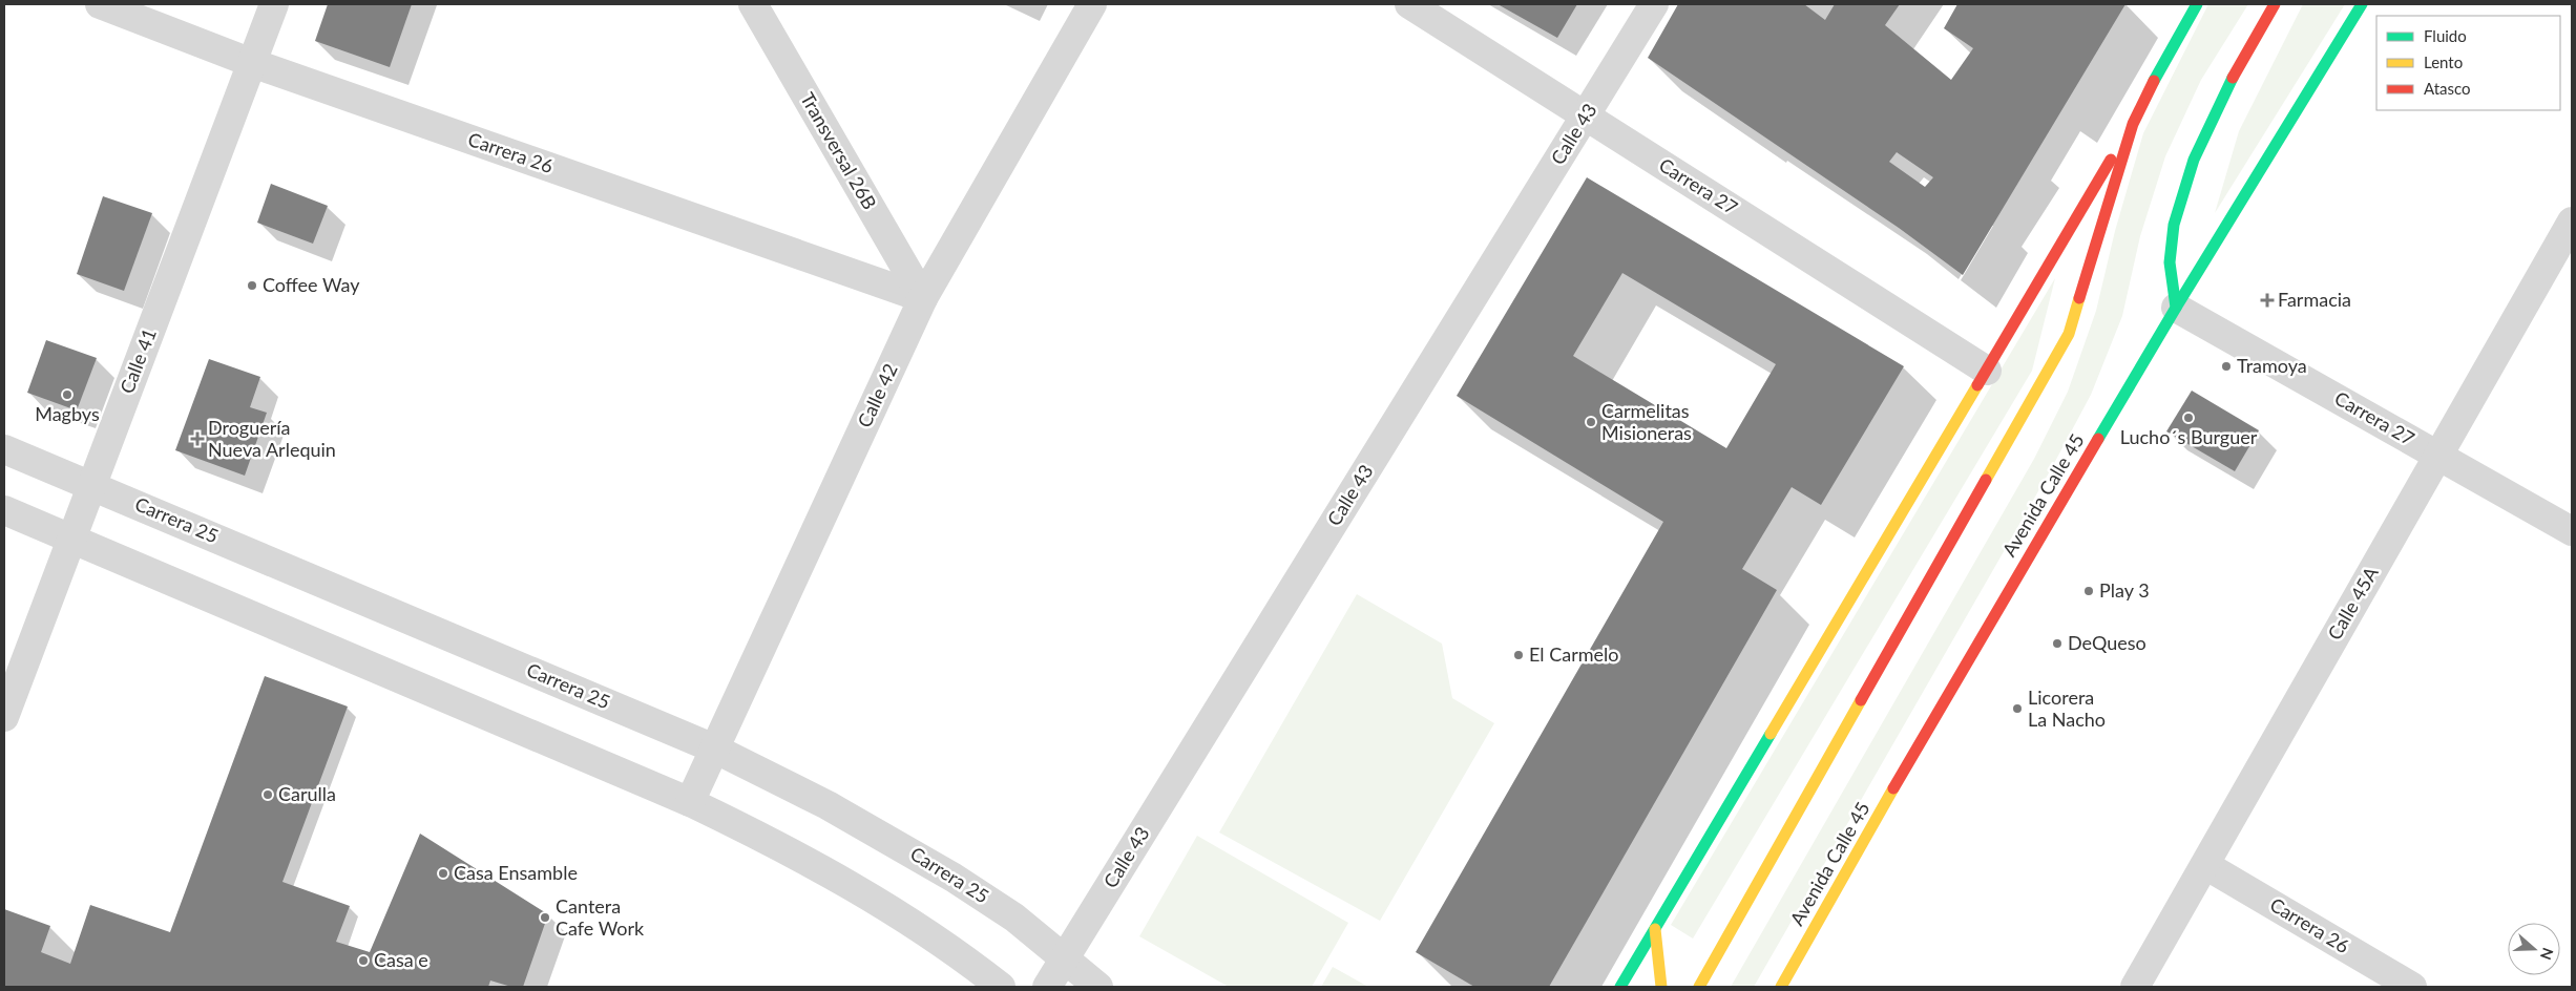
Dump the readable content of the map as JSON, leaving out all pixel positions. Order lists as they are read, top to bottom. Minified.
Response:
{"streets":{"main road":["Avenida Calle 45"],"street":["Calle 43","Transversal 26B","Carrera 26","Carrera 27","Calle 41","Calle 42","Carrera 25","Calle 45A"]},"crossings":[["Calle 43","Carrera 27"],["Calle 43","Carrera 25"],["Transversal 26B","Carrera 26"],["Transversal 26B","Calle 42"],["Carrera 26","Calle 41"],["Carrera 26","Calle 42"],["Carrera 26","Calle 45A"],["Carrera 27","Avenida Calle 45"],["Carrera 27","Calle 45A"],["Calle 41","Carrera 25"],["Calle 42","Carrera 25"]],"places":{"other":["Coffee Way","Tramoya","Magbys","Lucho´s Burguer","Carmelitas Misioneras","Play 3","DeQueso","El Carmelo","Licorera La Nacho","Carulla","Casa Ensamble","Cantera Cafe Work","Casa e"],"health":["Farmacia","Droguería Nueva Arlequin"]},"legend":["Fluido","Lento","Atasco"],"north":"right"}
